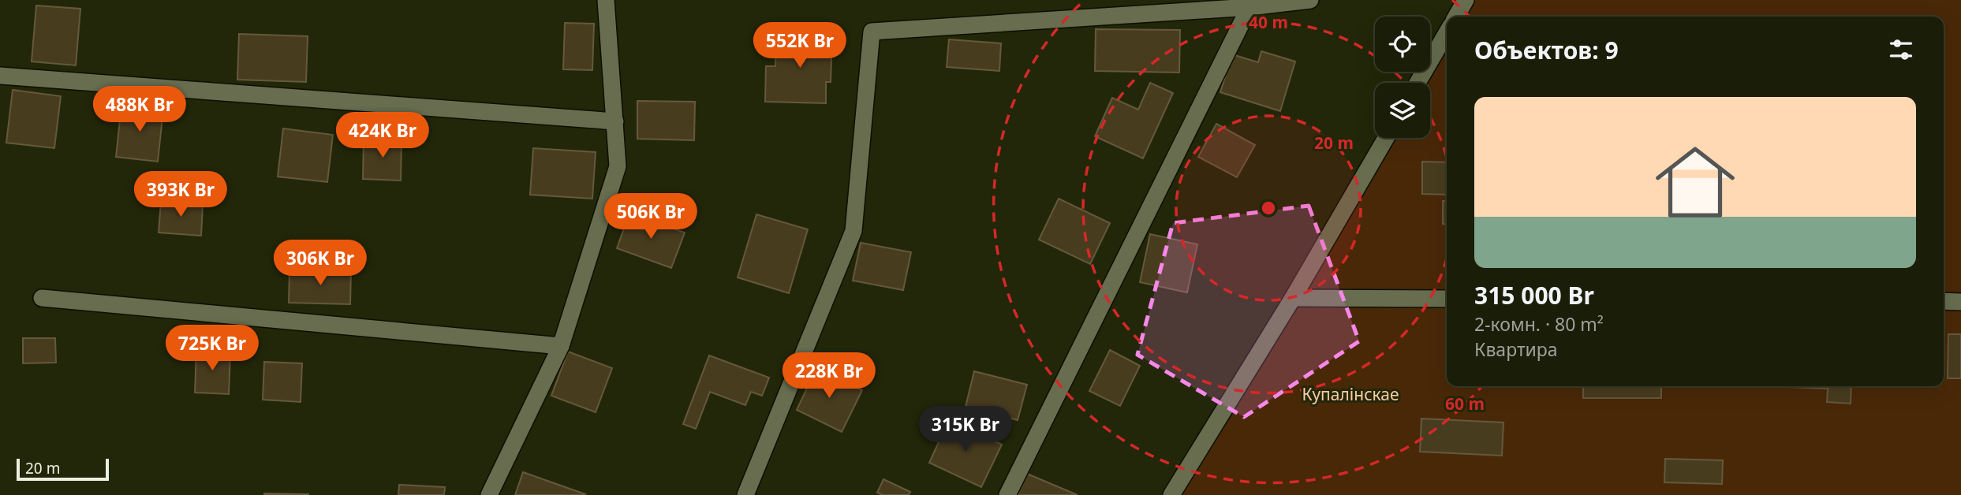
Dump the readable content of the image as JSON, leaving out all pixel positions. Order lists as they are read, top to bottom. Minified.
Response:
{"parks":["Купалінскае"],"scale_bar":"20 m","page":{"heading":"Объектов: 9","price":["552K Br","488K Br","424K Br","393K Br","506K Br","306K Br","725K Br","228K Br","315K Br"],"list":[{"name":"315 000 Br","note":"2-комн. · 80 m² · Квартира"}],"scale":"20 m"},"rings":["40 m","20 m","60 m"]}
